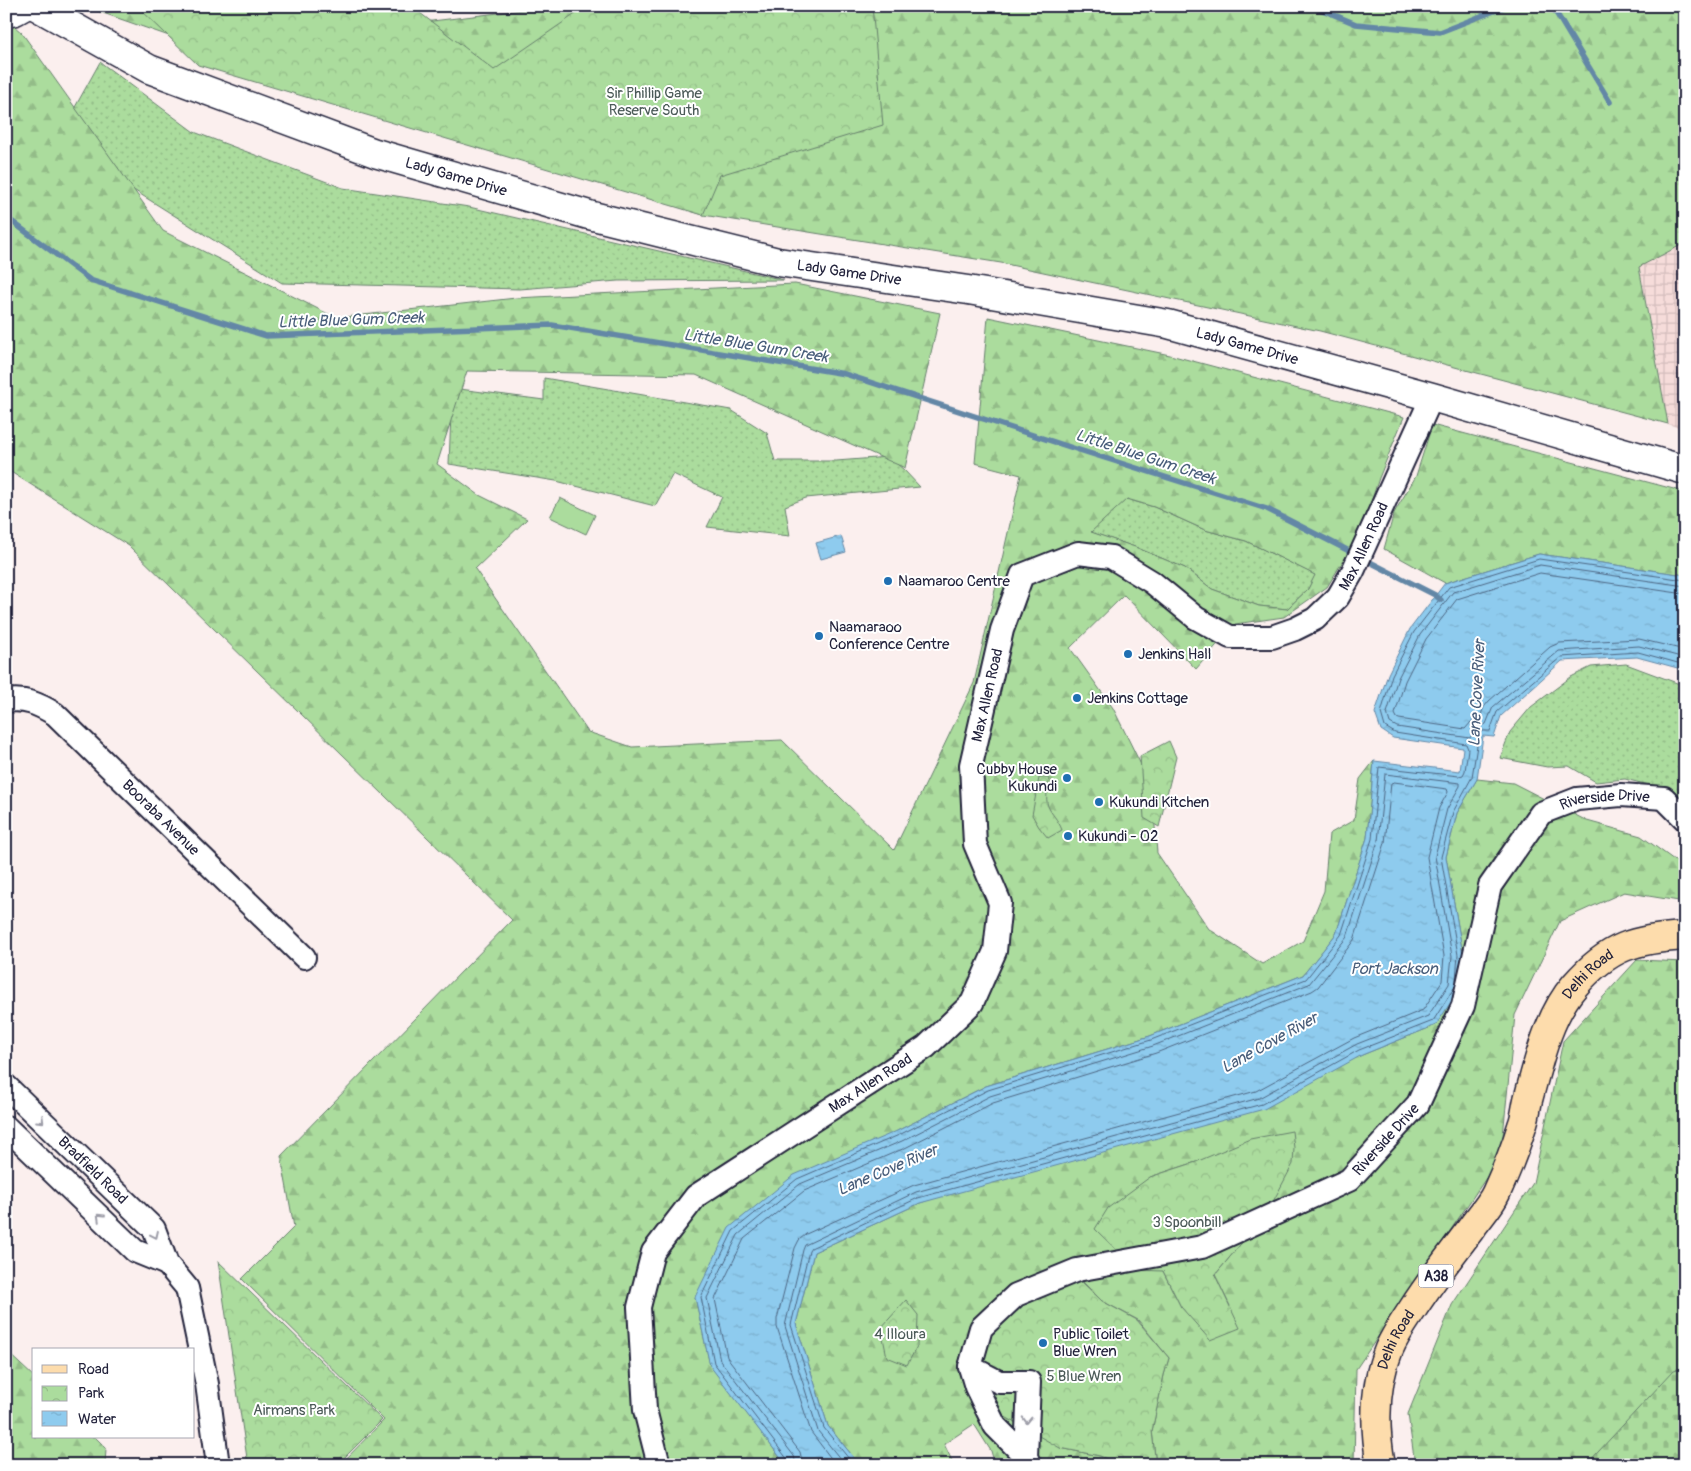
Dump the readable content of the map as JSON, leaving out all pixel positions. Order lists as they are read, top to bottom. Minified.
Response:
{"streets":{"main road":["Lady Game Drive","Delhi Road","A38"],"street":["Max Allen Road","Riverside Drive","Booraba Avenue","Bradfield Road"]},"crossings":[["Lady Game Drive","Max Allen Road"]],"water":["Little Blue Gum Creek","Lane Cove River","Port Jackson"],"parks":["Sir Phillip Game Reserve South","3 Spoonbill","4 Illoura","5 Blue Wren","Airmans Park"],"places":["Naamaroo Centre","Naamaraoo Conference Centre","Jenkins Hall","Jenkins Cottage","Cubby House Kukundi","Kukundi Kitchen","Kukundi - 02","Public Toilet Blue Wren"],"legend":["Road","Park","Water"]}
